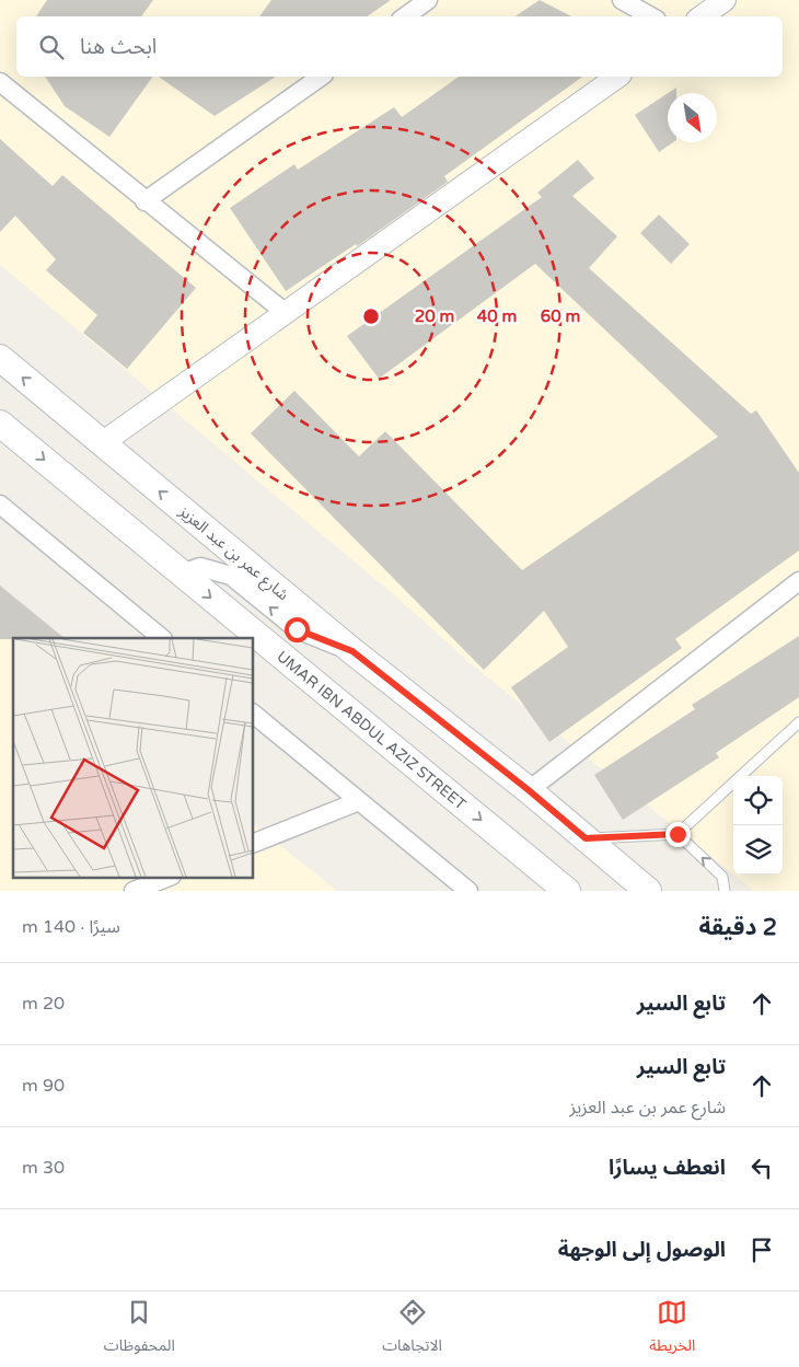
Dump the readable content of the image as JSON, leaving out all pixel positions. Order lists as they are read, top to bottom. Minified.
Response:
{"streets":{"main road":["شارع عمر بن عبد العزيز","UMAR IBN ABDUL AZIZ STREET"]},"one_way":["شارع عمر بن عبد العزيز","UMAR IBN ABDUL AZIZ STREET"],"north":"bottom right","page":{"search":"ابحث هنا","heading":["2 دقيقة","سيرًا · 140 m"],"list":[["تابع السير","20 m"],["تابع السير","شارع عمر بن عبد العزيز","90 m"],["انعطف يسارًا","30 m"],"الوصول إلى الوجهة"],"nav":["الخريطة","الاتجاهات","المحفوظات"]},"rings":["20 m","40 m","60 m"]}
